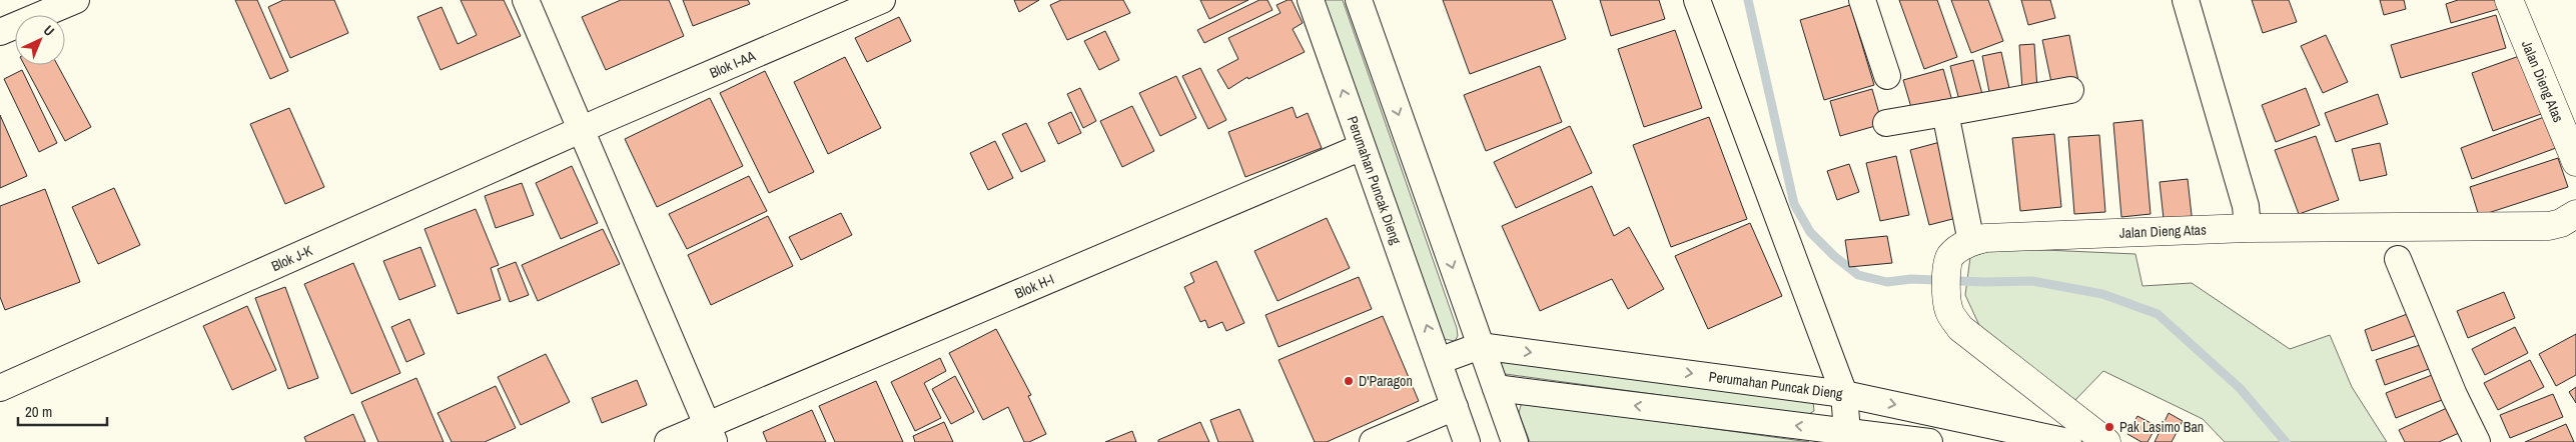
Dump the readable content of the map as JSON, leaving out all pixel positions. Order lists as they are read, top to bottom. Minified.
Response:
{"streets":{"street":["Blok I-AA","Jalan Dieng Atas","Perumahan Puncak Dieng","Blok J-K","Blok H-I"]},"crossings":[["Blok I-AA","Blok J-K"],["Perumahan Puncak Dieng","Blok H-I"]],"places":["D'Paragon","Pak Lasimo Ban"],"scale_bar":"20 m","north":"top right"}
